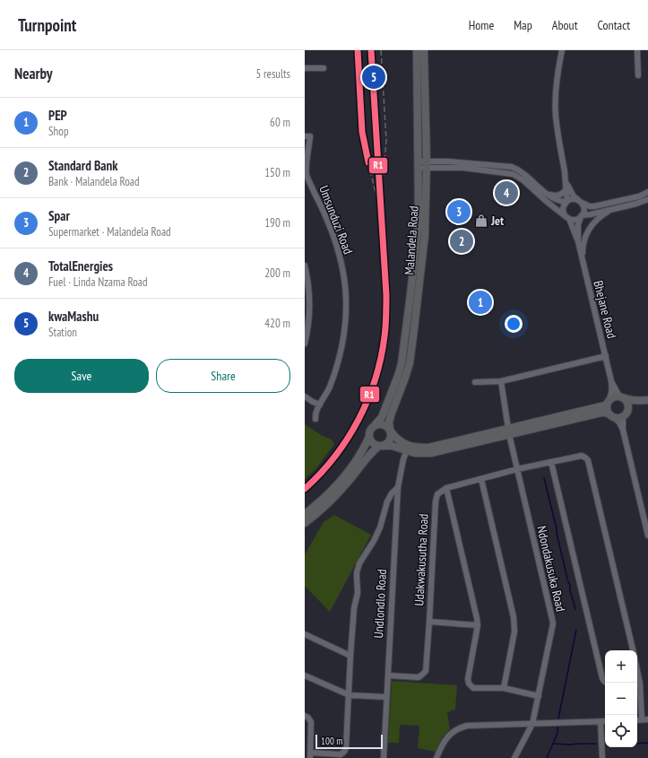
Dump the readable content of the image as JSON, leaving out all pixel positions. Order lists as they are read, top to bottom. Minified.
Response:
{"streets":{"main road":["Malandela Road"],"street":["Umsunduzi Road","Bhejane Road","Udakwakusutha Road","Ndondakusuka Road","Undlondlo Road"]},"crossings":[["Udakwakusutha Road","Undlondlo Road"]],"places":{"shop":["Jet"]},"lines":["transit line R1"],"scale_bar":"100 m","page":{"header":"Turnpoint","nav":["Home","Map","About","Contact"],"heading":["Nearby","5 results"],"pins":["5","4","3","2","1"],"list":[{"mark":"1","name":"PEP","note":"Shop","value":"60 m"},{"mark":"2","name":"Standard Bank","note":"Bank · Malandela Road","value":"150 m"},{"mark":"3","name":"Spar","note":"Supermarket · Malandela Road","value":"190 m"},{"mark":"4","name":"TotalEnergies","note":"Fuel · Linda Nzama Road","value":"200 m"},{"mark":"5","name":"kwaMashu","note":"Station","value":"420 m"}],"buttons":["Save","Share"],"map_buttons":["+","−"],"scale":"100 m"}}
